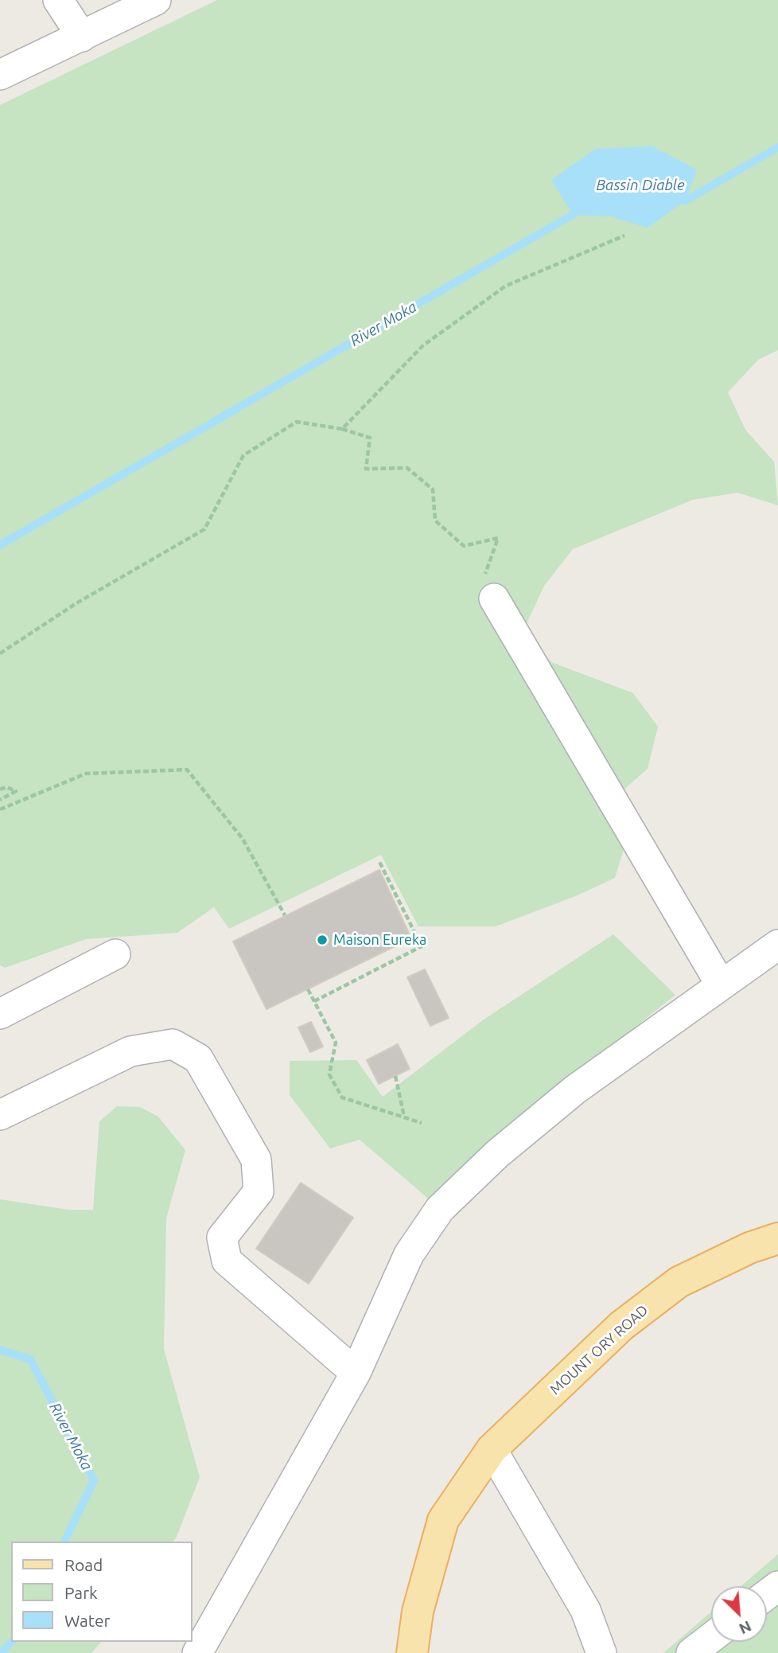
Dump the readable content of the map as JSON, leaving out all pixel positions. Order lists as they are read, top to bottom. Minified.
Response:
{"streets":{"main road":["MOUNT ORY ROAD"]},"water":["Bassin Diable","River Moka"],"places":["Maison Eureka"],"legend":["Road","Park","Water"],"north":"bottom right"}
